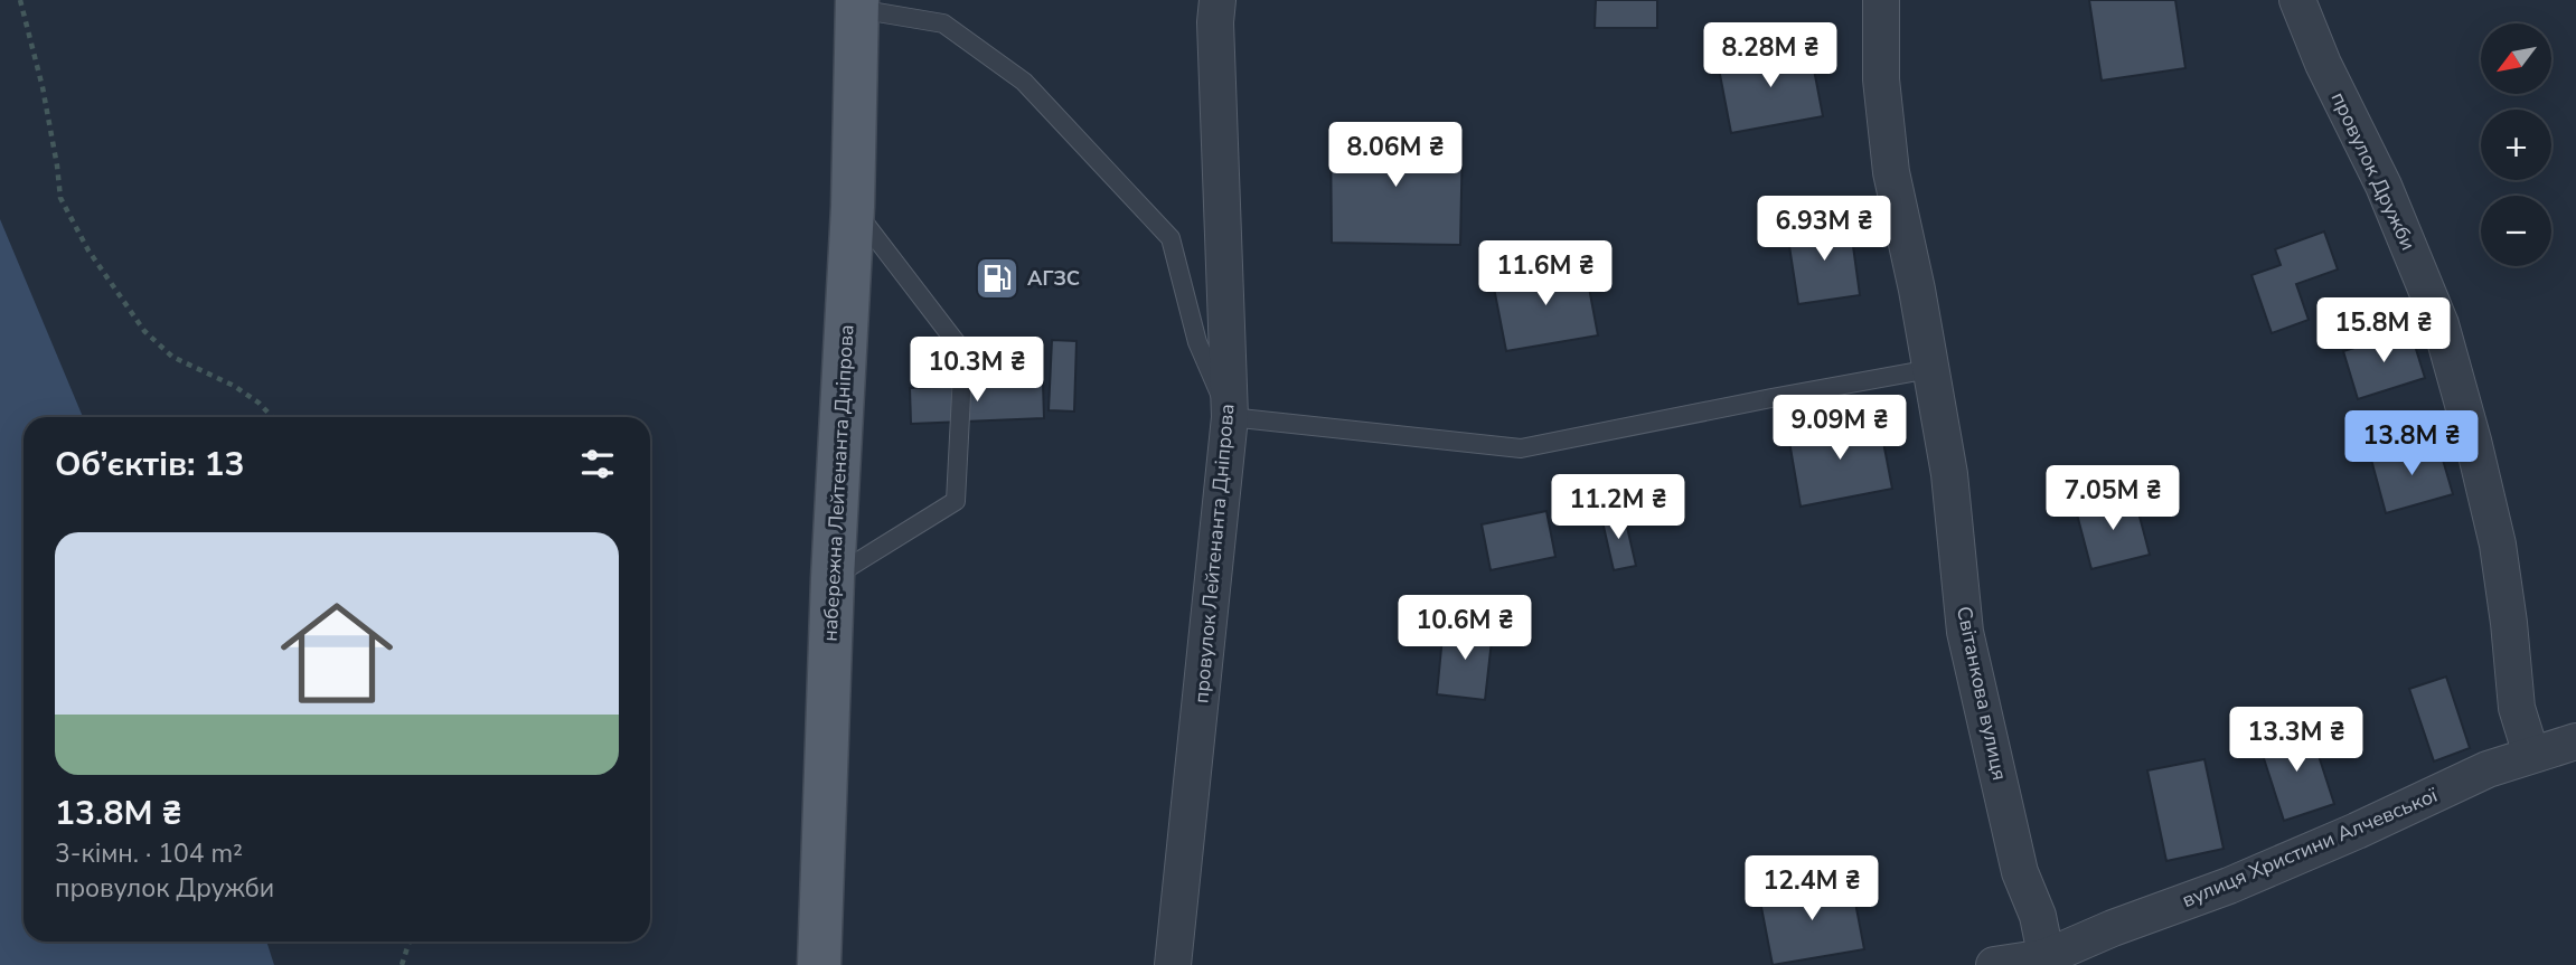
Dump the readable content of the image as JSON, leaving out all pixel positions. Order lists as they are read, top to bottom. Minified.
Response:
{"streets":{"main road":["набережна Лейтенанта Дніпрова"],"street":["провулок Дружби","провулок Лейтенанта Дніпрова","Світанкова вулиця","вулиця Христини Алчевської"]},"crossings":[["провулок Дружби","вулиця Христини Алчевської"],["Світанкова вулиця","вулиця Христини Алчевської"]],"places":{"fuel station":["АГЗС"]},"north":"bottom left","page":{"price":["8.28M ₴","8.06M ₴","6.93M ₴","11.6M ₴","15.8M ₴","10.3M ₴","9.09M ₴","13.8M ₴","7.05M ₴","11.2M ₴","10.6M ₴","13.3M ₴","12.4M ₴"],"map_buttons":["+","−"],"heading":"Об’єктів: 13","list":[{"name":"13.8M ₴","note":"3-кімн. · 104 m² · провулок Дружби"}]}}
